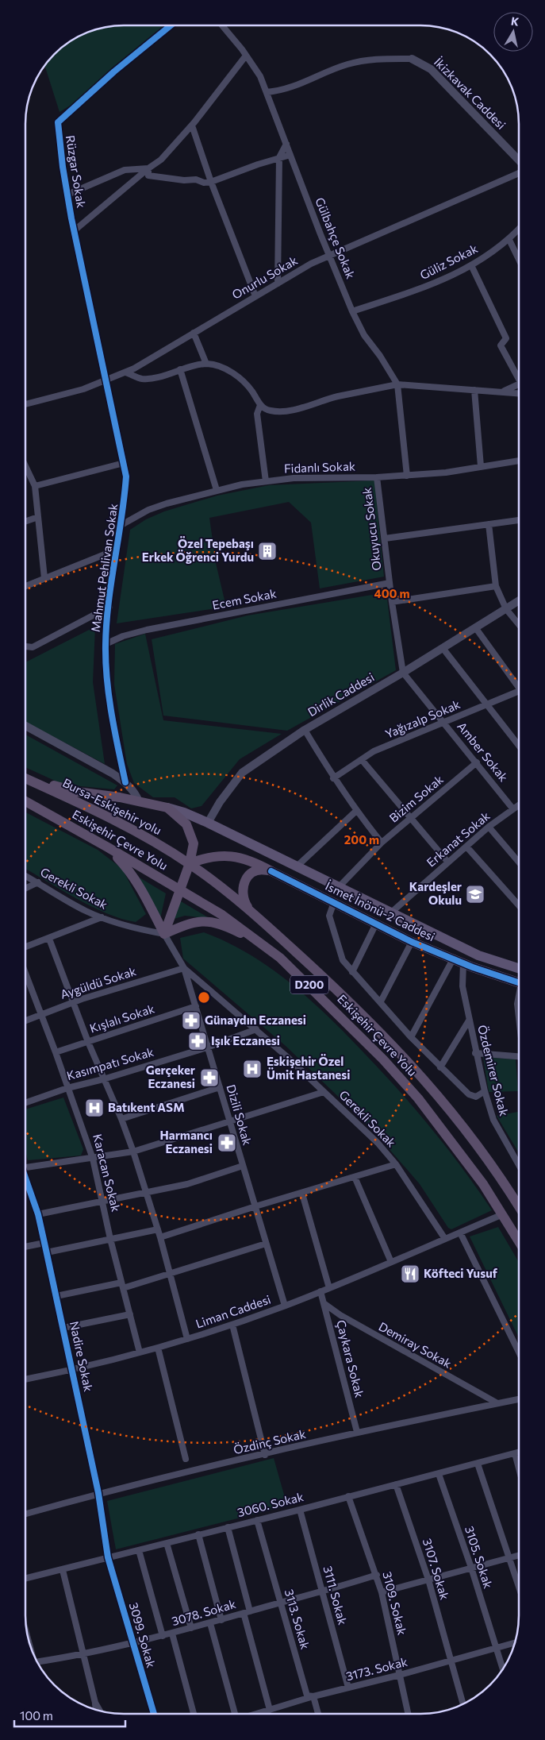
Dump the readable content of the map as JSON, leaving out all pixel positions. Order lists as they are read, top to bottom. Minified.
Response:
{"streets":{"highway":["Bursa-Eskişehir yolu","Eskişehir Çevre Yolu","D200"],"main road":["İsmet İnönü-2 Caddesi"],"street":["İkizkavak Caddesi","Rüzgar Sokak","Gülbahçe Sokak","Güliz Sokak","Onurlu Sokak","Fidanlı Sokak","Okuyucu Sokak","Mahmut Pehlivan Sokak","Ecem Sokak","Dirlik Caddesi","Yağızalp Sokak","Amber Sokak","Bizim Sokak","Erkanat Sokak","Gerekli Sokak","Aygüldü Sokak","Kışlalı Sokak","Kasımpatı Sokak","Özdemirer Sokak","Dizili Sokak","Karacan Sokak","Liman Caddesi","Demiray Sokak","Nadire Sokak","Çaykara Sokak","Özdinç Sokak","3060. Sokak","3105. Sokak","3107. Sokak","3111. Sokak","3109. Sokak","3078. Sokak","3113. Sokak","3099. Sokak","3173. Sokak"]},"crossings":[["Rüzgar Sokak","Onurlu Sokak"],["Rüzgar Sokak","Mahmut Pehlivan Sokak"],["Gülbahçe Sokak","Güliz Sokak"],["Gülbahçe Sokak","Onurlu Sokak"],["Onurlu Sokak","Mahmut Pehlivan Sokak"],["Fidanlı Sokak","Okuyucu Sokak"],["Fidanlı Sokak","Mahmut Pehlivan Sokak"],["Okuyucu Sokak","Ecem Sokak"],["Okuyucu Sokak","Dirlik Caddesi"],["Okuyucu Sokak","Amber Sokak"],["Mahmut Pehlivan Sokak","Ecem Sokak"],["Dirlik Caddesi","Amber Sokak"],["Dirlik Caddesi","İsmet İnönü-2 Caddesi"],["Yağızalp Sokak","Amber Sokak"],["Amber Sokak","Bizim Sokak"],["Amber Sokak","Erkanat Sokak"],["Bizim Sokak","İsmet İnönü-2 Caddesi"],["Bursa-Eskişehir yolu","Eskişehir Çevre Yolu"],["Erkanat Sokak","İsmet İnönü-2 Caddesi"],["Eskişehir Çevre Yolu","Liman Caddesi"],["Gerekli Sokak","Aygüldü Sokak"],["Gerekli Sokak","Kasımpatı Sokak"],["Gerekli Sokak","Dizili Sokak"],["Gerekli Sokak","Liman Caddesi"],["İsmet İnönü-2 Caddesi","Özdemirer Sokak"],["Aygüldü Sokak","Dizili Sokak"],["Aygüldü Sokak","Karacan Sokak"],["Kışlalı Sokak","Dizili Sokak"],["Kışlalı Sokak","Karacan Sokak"],["Kasımpatı Sokak","Dizili Sokak"],["Kasımpatı Sokak","Karacan Sokak"],["Dizili Sokak","Liman Caddesi"],["Karacan Sokak","Liman Caddesi"],["Liman Caddesi","Nadire Sokak"],["Liman Caddesi","Çaykara Sokak"],["Demiray Sokak","Çaykara Sokak"],["Demiray Sokak","Özdinç Sokak"],["Nadire Sokak","Özdinç Sokak"],["Nadire Sokak","3060. Sokak"],["Nadire Sokak","3099. Sokak"],["Çaykara Sokak","Özdinç Sokak"],["3060. Sokak","3105. Sokak"],["3060. Sokak","3107. Sokak"],["3060. Sokak","3111. Sokak"],["3060. Sokak","3109. Sokak"],["3060. Sokak","3113. Sokak"],["3060. Sokak","3099. Sokak"],["3105. Sokak","3173. Sokak"],["3107. Sokak","3173. Sokak"],["3111. Sokak","3078. Sokak"],["3111. Sokak","3173. Sokak"],["3109. Sokak","3078. Sokak"],["3109. Sokak","3173. Sokak"],["3078. Sokak","3113. Sokak"],["3078. Sokak","3099. Sokak"],["3113. Sokak","3173. Sokak"]],"places":{"building":["Özel Tepebaşı Erkek Öğrenci Yurdu"],"school or university":["Kardeşler Okulu"],"pharmacy":["Günaydın Eczanesi","Işık Eczanesi","Gerçeker Eczanesi","Harmancı Eczanesi"],"hospital":["Eskişehir Özel Ümit Hastanesi","Batıkent ASM"],"restaurant":["Köfteci Yusuf"]},"scale_bar":"100 m","north":"top","rings":["400 m","200 m"]}
